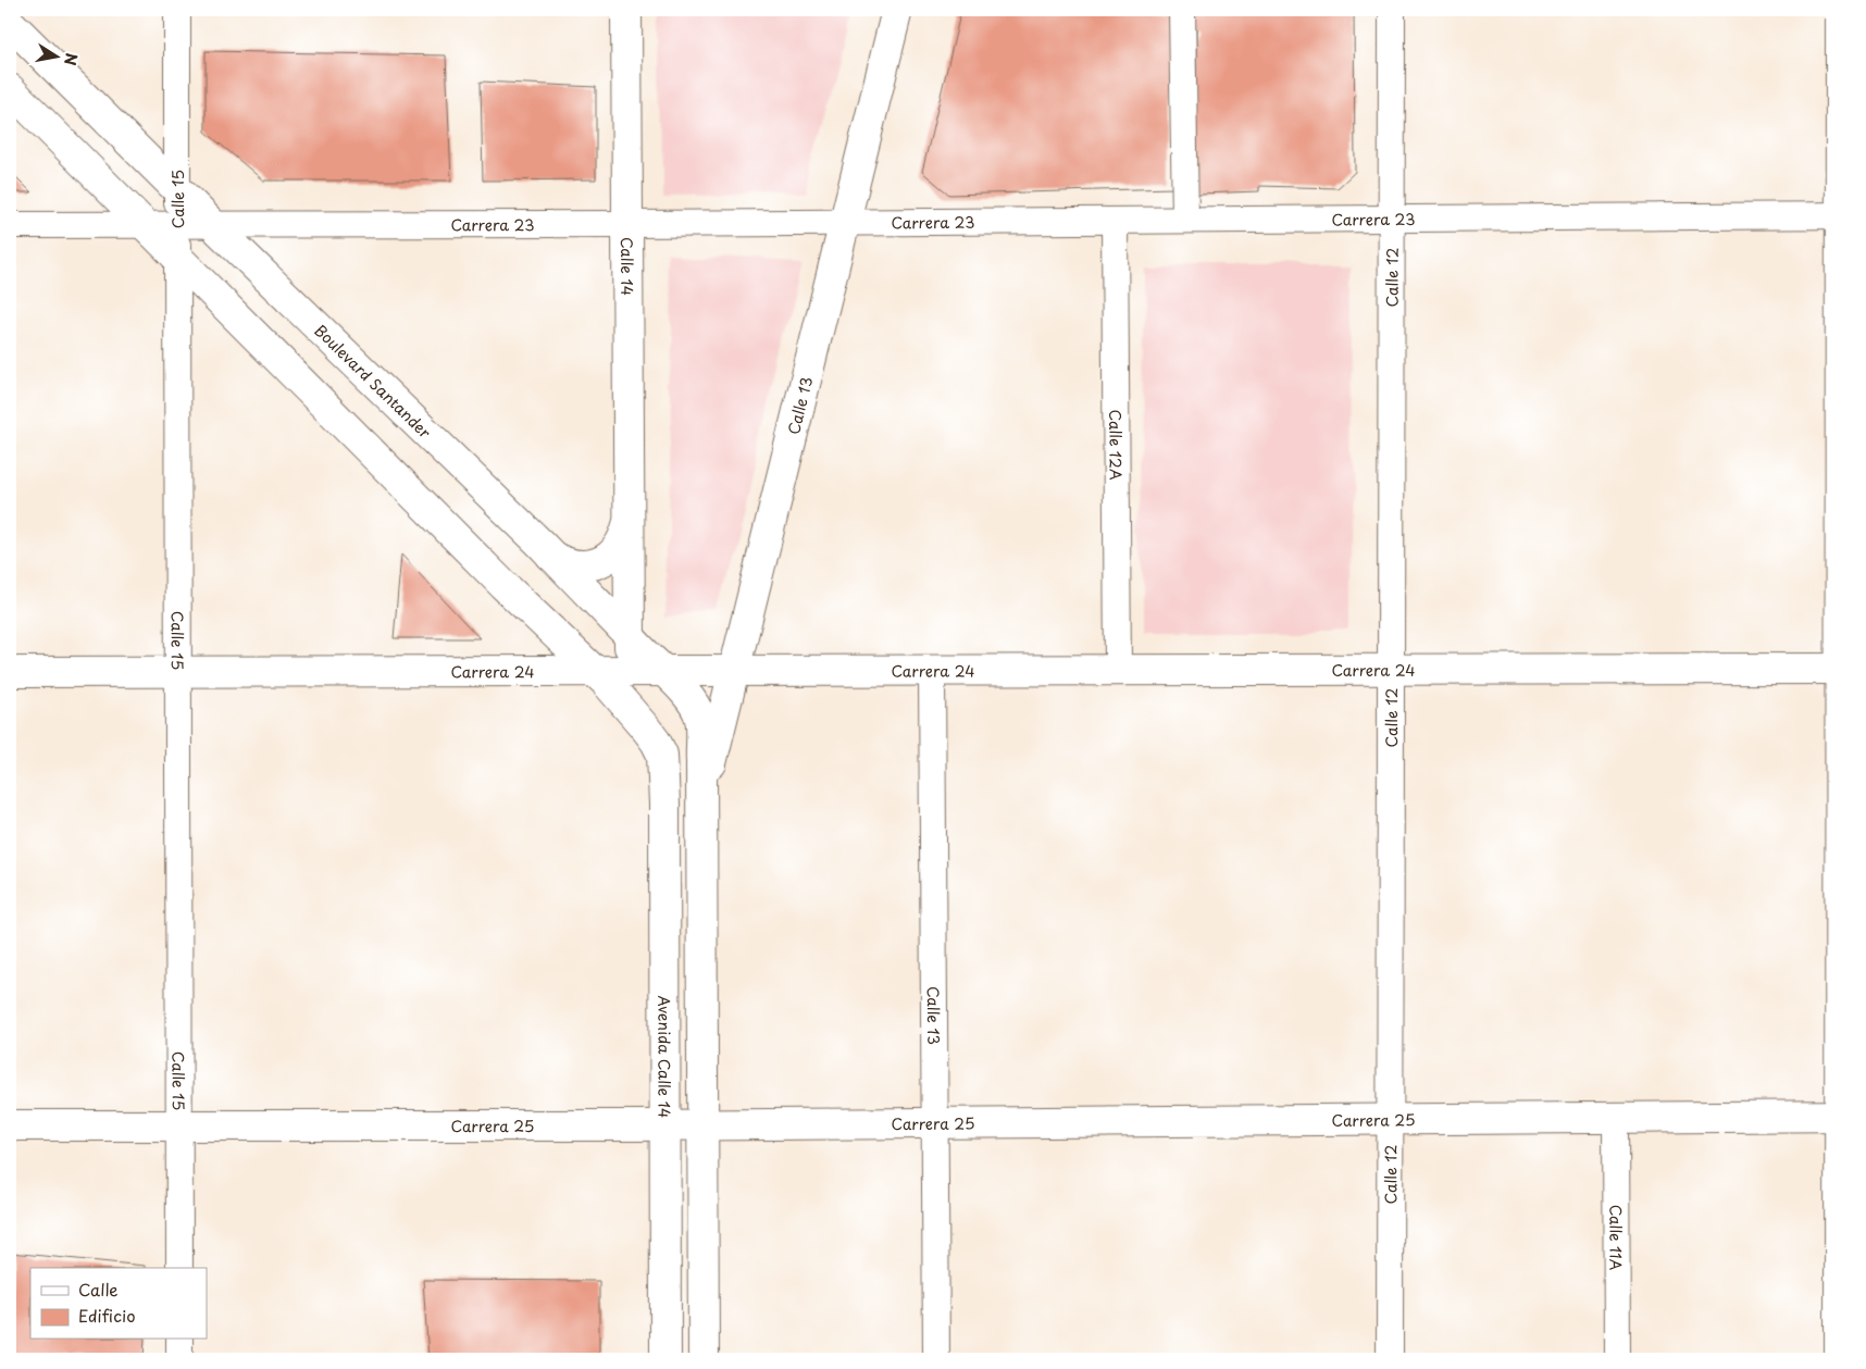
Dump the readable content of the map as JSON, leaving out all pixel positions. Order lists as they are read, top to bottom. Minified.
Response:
{"streets":{"street":["Calle 15","Carrera 23","Calle 14","Calle 12","Boulevard Santander","Calle 13","Calle 12A","Carrera 24","Avenida Calle 14","Carrera 25","Calle 11A"]},"crossings":[["Calle 15","Carrera 23"],["Calle 15","Boulevard Santander"],["Calle 15","Carrera 24"],["Calle 15","Carrera 25"],["Carrera 23","Calle 14"],["Carrera 23","Calle 12"],["Carrera 23","Boulevard Santander"],["Carrera 23","Calle 13"],["Carrera 23","Calle 12A"],["Calle 14","Boulevard Santander"],["Calle 14","Carrera 24"],["Calle 14","Avenida Calle 14"],["Calle 12","Carrera 24"],["Calle 12","Carrera 25"],["Boulevard Santander","Calle 13"],["Boulevard Santander","Carrera 24"],["Calle 13","Carrera 24"],["Calle 13","Carrera 25"],["Calle 12A","Carrera 24"],["Avenida Calle 14","Carrera 25"],["Carrera 25","Calle 11A"]],"legend":["Calle","Edificio"],"north":"right"}
